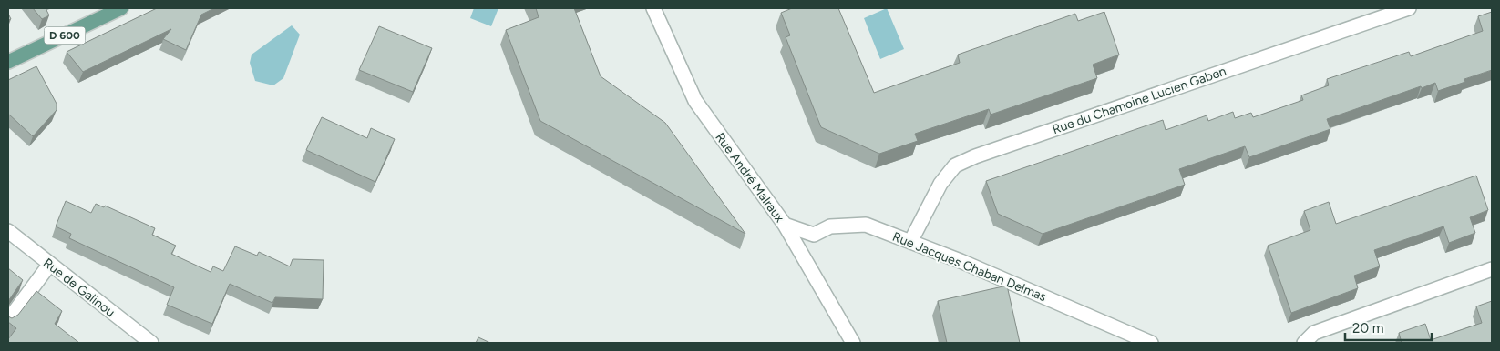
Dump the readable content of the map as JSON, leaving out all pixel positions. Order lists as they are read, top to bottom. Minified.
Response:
{"streets":{"main road":["D 600"],"street":["Rue du Chamoine Lucien Gaben","Rue André Malraux","Rue Jacques Chaban Delmas","Rue de Galinou"]},"crossings":[["Rue du Chamoine Lucien Gaben","Rue Jacques Chaban Delmas"],["Rue André Malraux","Rue Jacques Chaban Delmas"]],"scale_bar":"20 m"}
